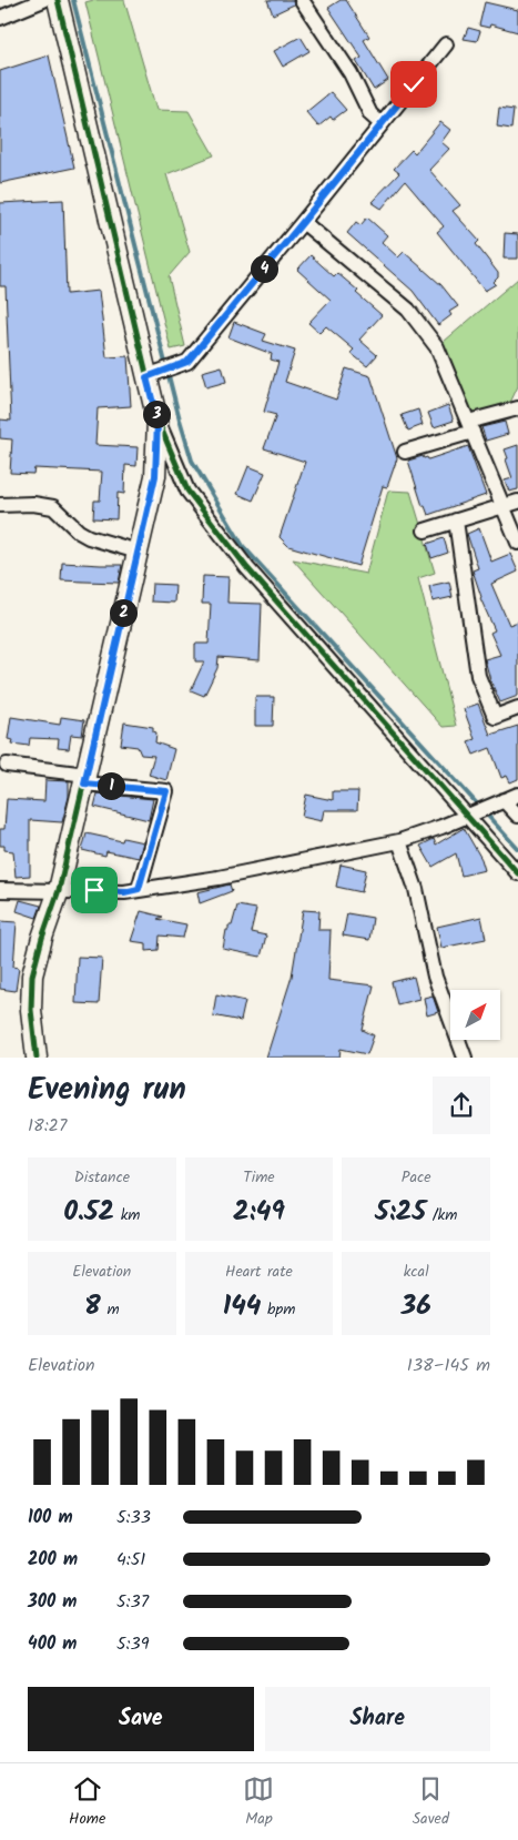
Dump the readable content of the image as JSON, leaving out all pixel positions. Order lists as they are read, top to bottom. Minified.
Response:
{"north":"top right","page":{"pins":["4","3","2","1"],"heading":["Evening run","18:27"],"stats":[["Distance","0.52 km"],["Time","2:49"],["Pace","5:25 /km"],["Elevation","8 m"],["Heart rate","144 bpm"],["kcal","36"]],"chart":["Elevation","138–145 m"],"list":[{"name":"100 m","note":"5:33"},{"name":"200 m","note":"4:51"},{"name":"300 m","note":"5:37"},{"name":"400 m","note":"5:39"}],"buttons":["Save","Share"],"tabs":["Home","Map","Saved"]}}
